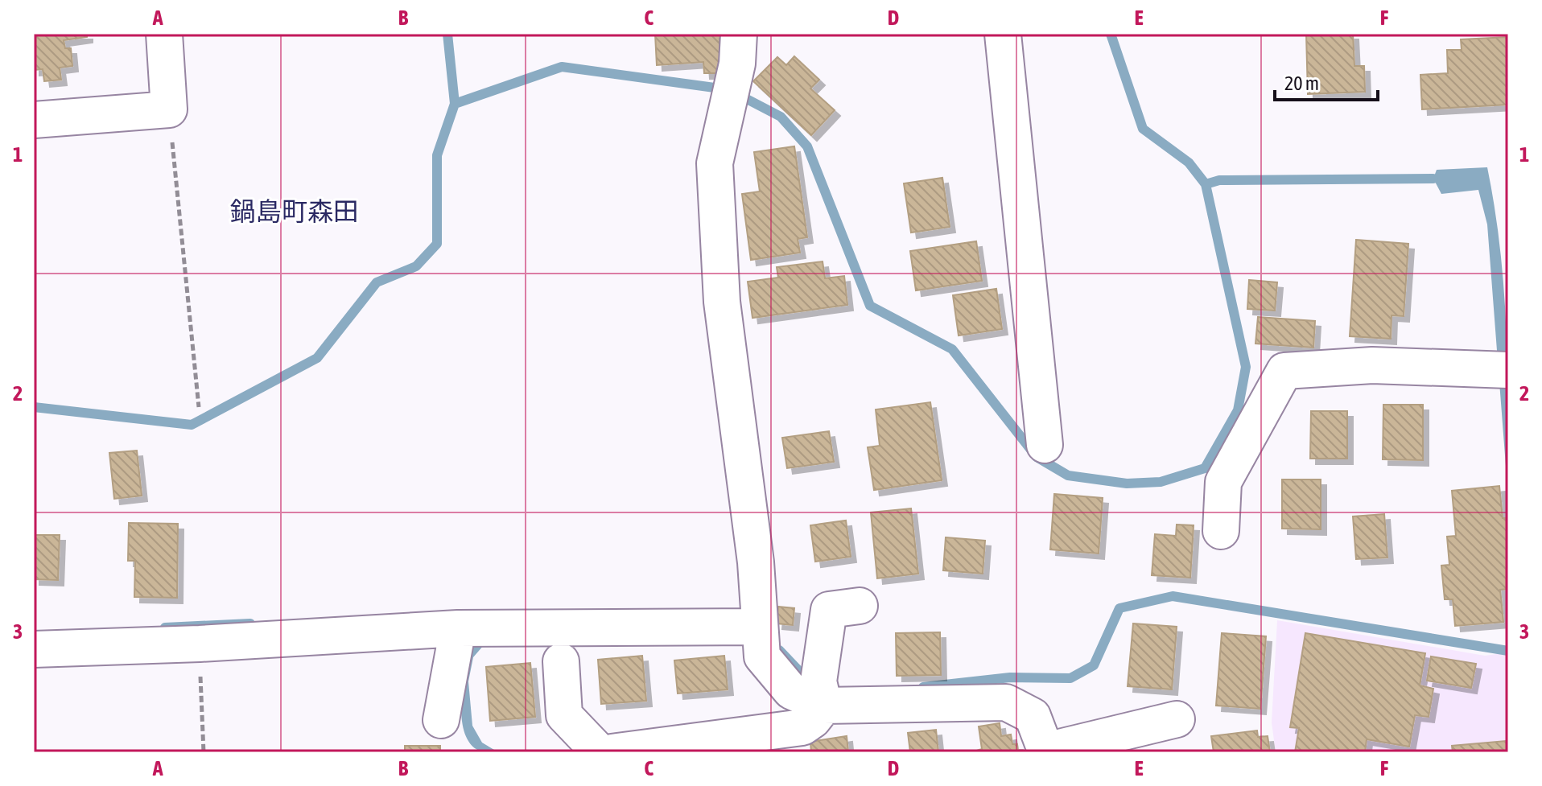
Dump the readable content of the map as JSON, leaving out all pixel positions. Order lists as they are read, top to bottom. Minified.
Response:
{"districts":["鍋島町森田"],"scale_bar":"20 m","grid":{"columns":["A","B","C","D","E","F"],"rows":["1","2","3"]}}
